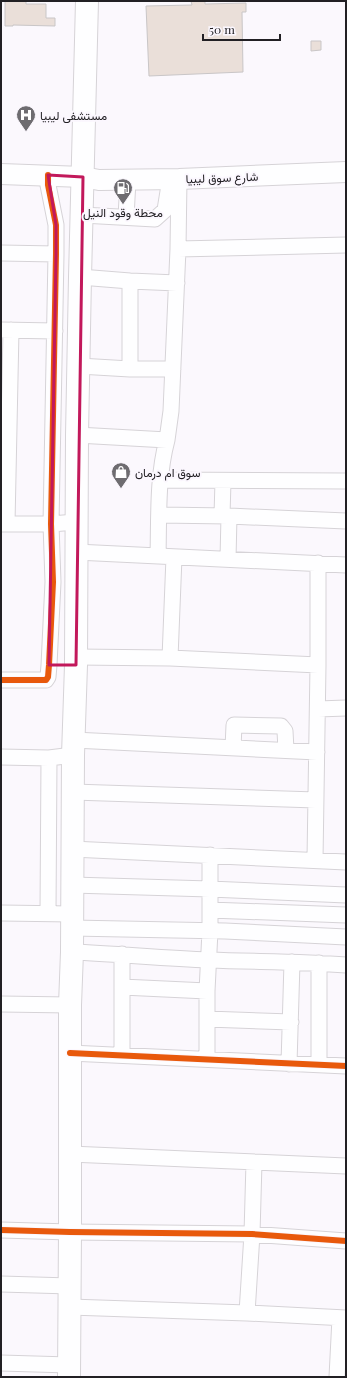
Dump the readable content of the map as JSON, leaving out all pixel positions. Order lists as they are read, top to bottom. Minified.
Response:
{"streets":{"main road":["شارع سوق ليبيا"]},"places":{"hospital":["مستشفى ليبيا"],"fuel station":["محطة وقود النيل"],"shop":["سوق ام درمان"]},"scale_bar":"50 m"}
